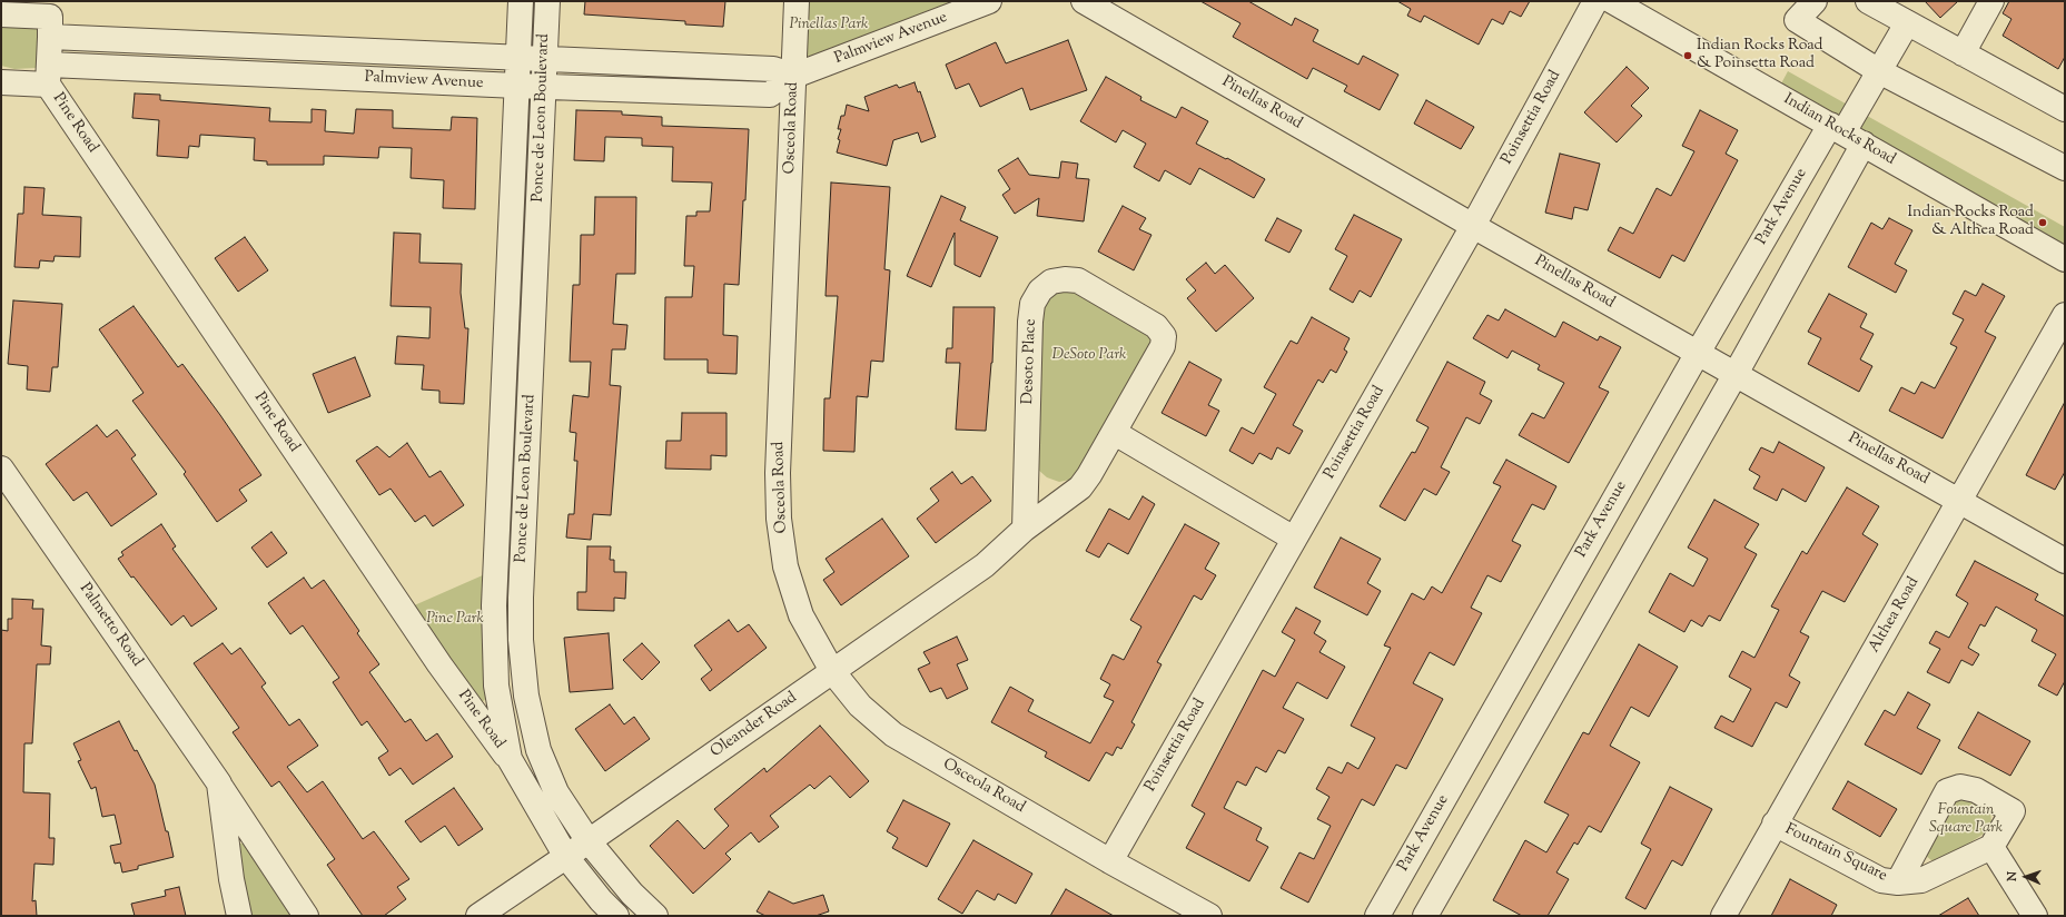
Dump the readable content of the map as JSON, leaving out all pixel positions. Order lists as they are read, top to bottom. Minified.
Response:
{"streets":{"street":["Palmview Avenue","Pinellas Road","Ponce de Leon Boulevard","Poinsettia Road","Pine Road","Osceola Road","Indian Rocks Road","Park Avenue","Desoto Place","Althea Road","Palmetto Road","Oleander Road","Fountain Square"]},"crossings":[["Palmview Avenue","Ponce de Leon Boulevard"],["Palmview Avenue","Pine Road"],["Palmview Avenue","Osceola Road"],["Pinellas Road","Poinsettia Road"],["Pinellas Road","Park Avenue"],["Pinellas Road","Althea Road"],["Ponce de Leon Boulevard","Pine Road"],["Ponce de Leon Boulevard","Oleander Road"],["Poinsettia Road","Osceola Road"],["Osceola Road","Oleander Road"],["Indian Rocks Road","Park Avenue"],["Desoto Place","Oleander Road"],["Althea Road","Fountain Square"]],"parks":["Pinellas Park","DeSoto Park","Pine Park","Fountain Square Park"],"places":["Indian Rocks Road & Poinsetta Road","Indian Rocks Road & Althea Road"],"north":"left"}
